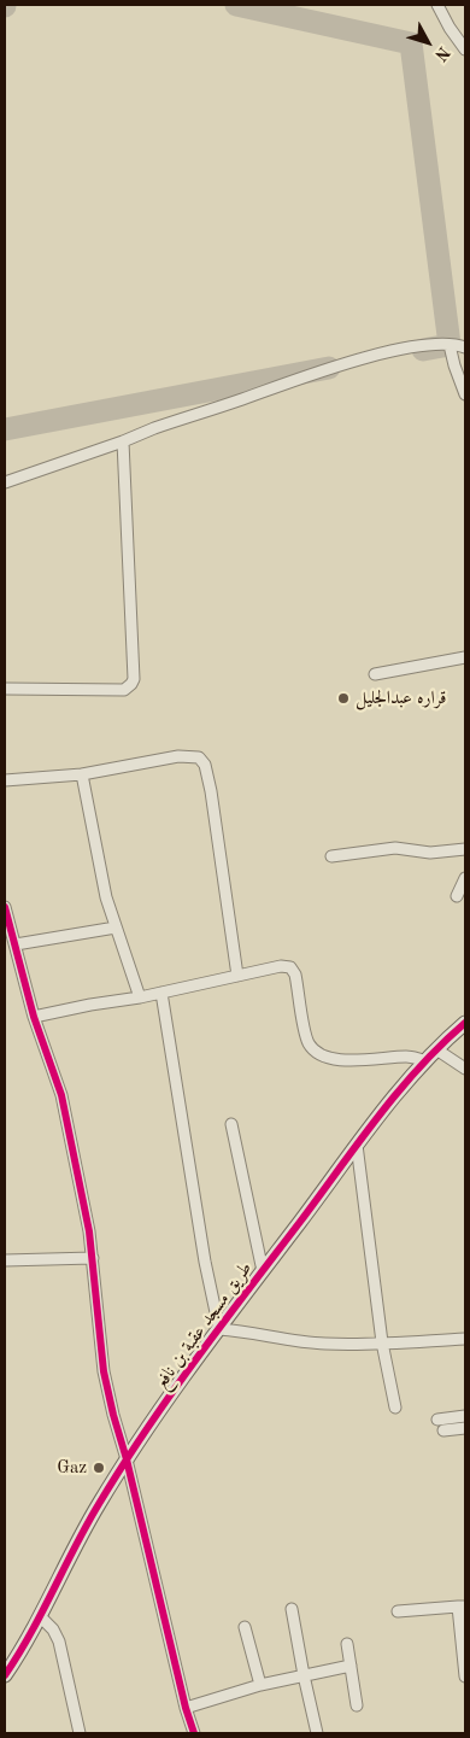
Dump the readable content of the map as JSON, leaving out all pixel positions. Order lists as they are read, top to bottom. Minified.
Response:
{"streets":{"street":["طريق مسجد عقبة بن نافع"]},"places":["قراره عبدالجليل","Gaz"],"north":"bottom right"}
